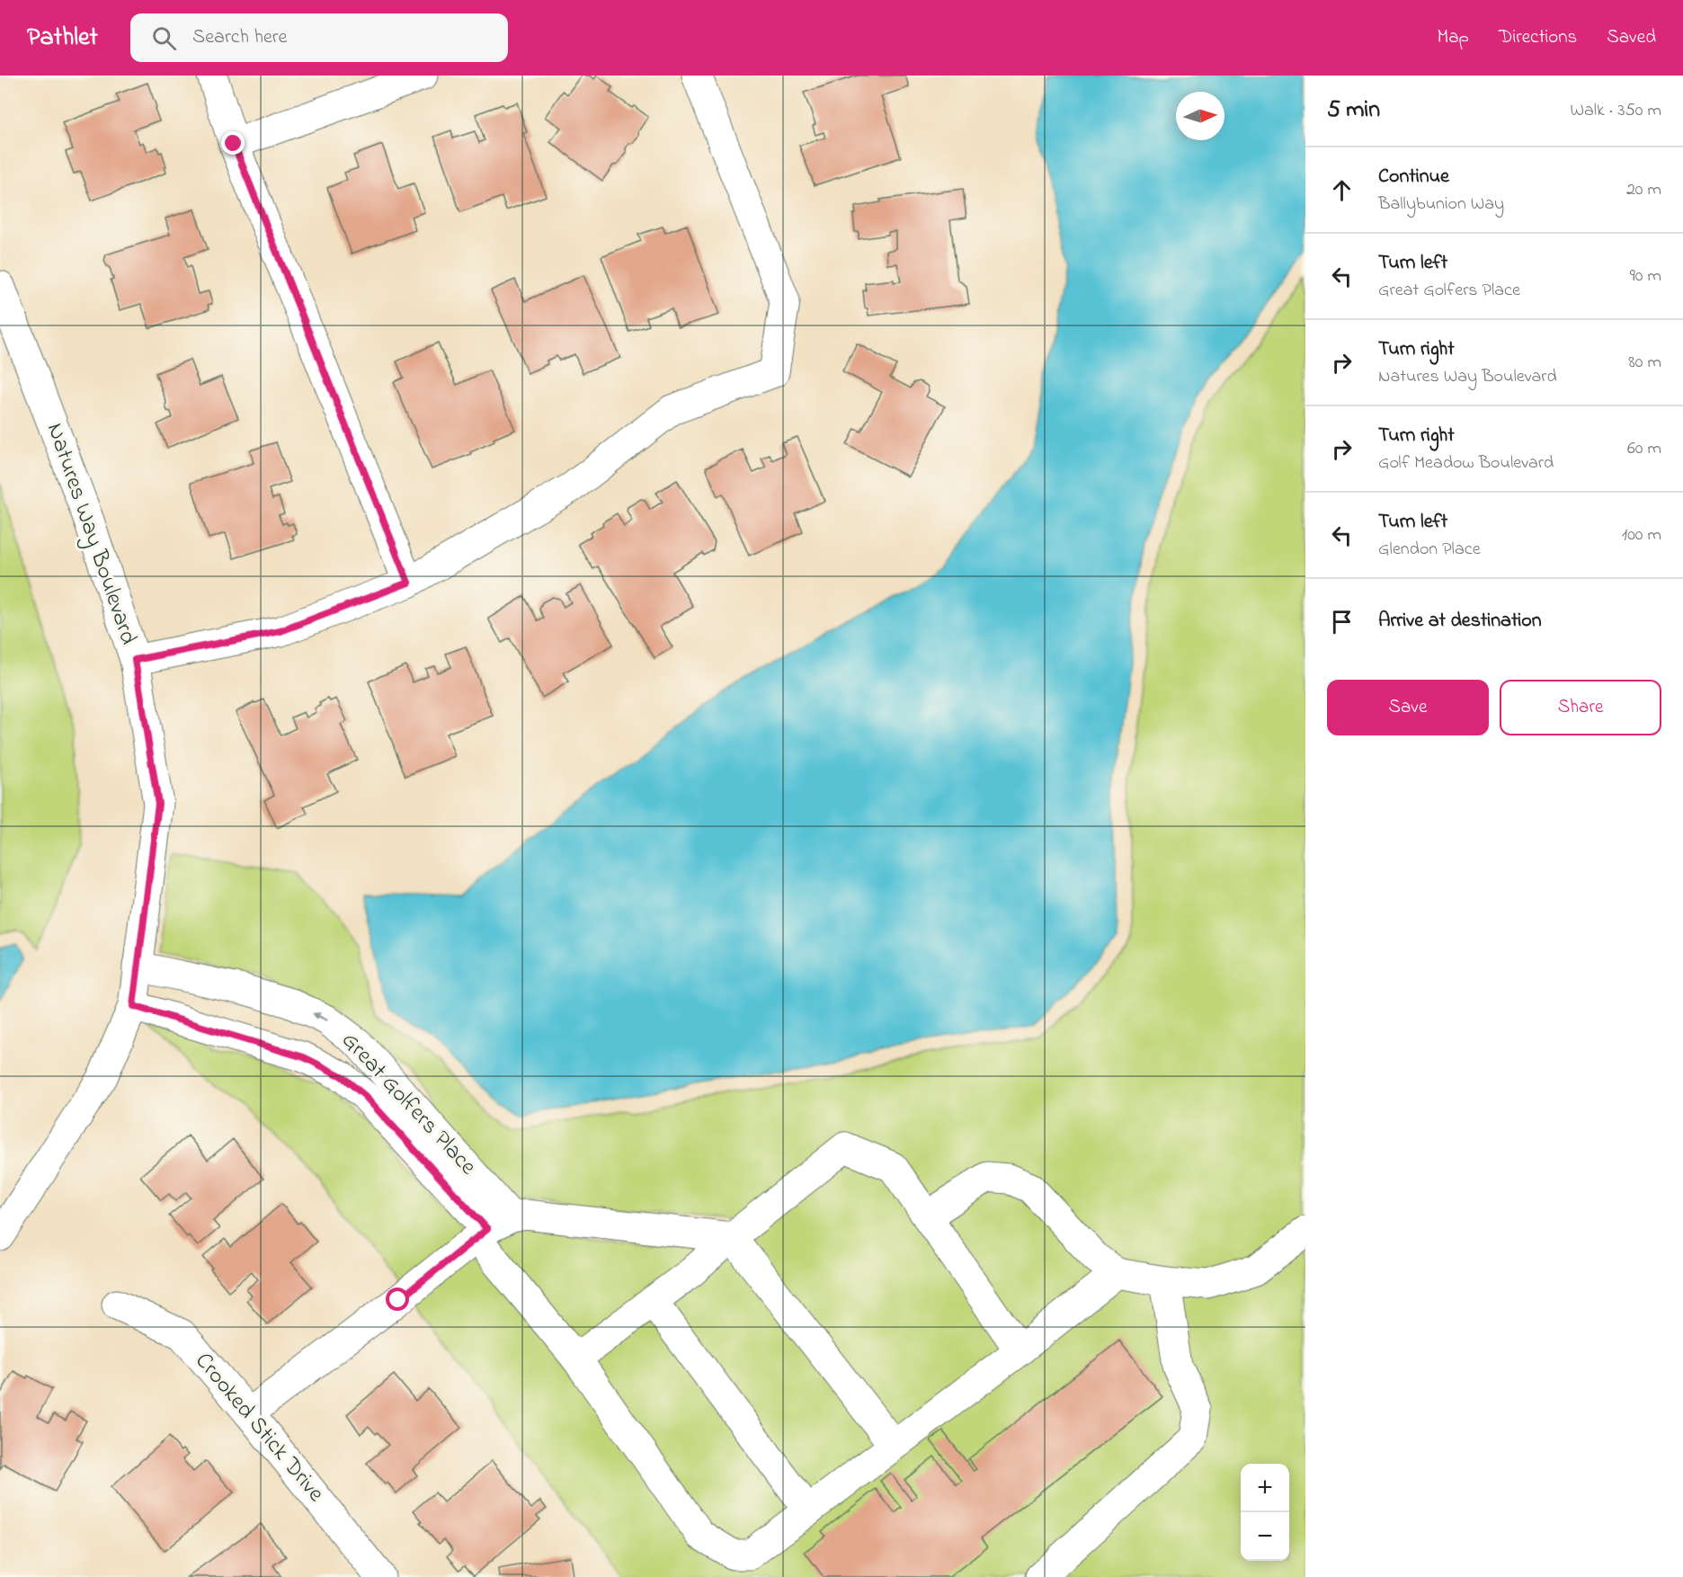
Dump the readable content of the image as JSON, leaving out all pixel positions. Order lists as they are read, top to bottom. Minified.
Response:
{"streets":{"street":["Natures Way Boulevard","Great Golfers Place","Crooked Stick Drive"]},"crossings":[["Natures Way Boulevard","Great Golfers Place"]],"north":"right","page":{"header":"Pathlet","search":"Search here","nav":["Map","Directions","Saved"],"heading":["5 min","Walk · 350 m"],"list":[["Continue","Ballybunion Way","20 m"],["Turn left","Great Golfers Place","90 m"],["Turn right","Natures Way Boulevard","80 m"],["Turn right","Golf Meadow Boulevard","60 m"],["Turn left","Glendon Place","100 m"],"Arrive at destination"],"buttons":["Save","Share"],"map_buttons":["+","−"]}}
